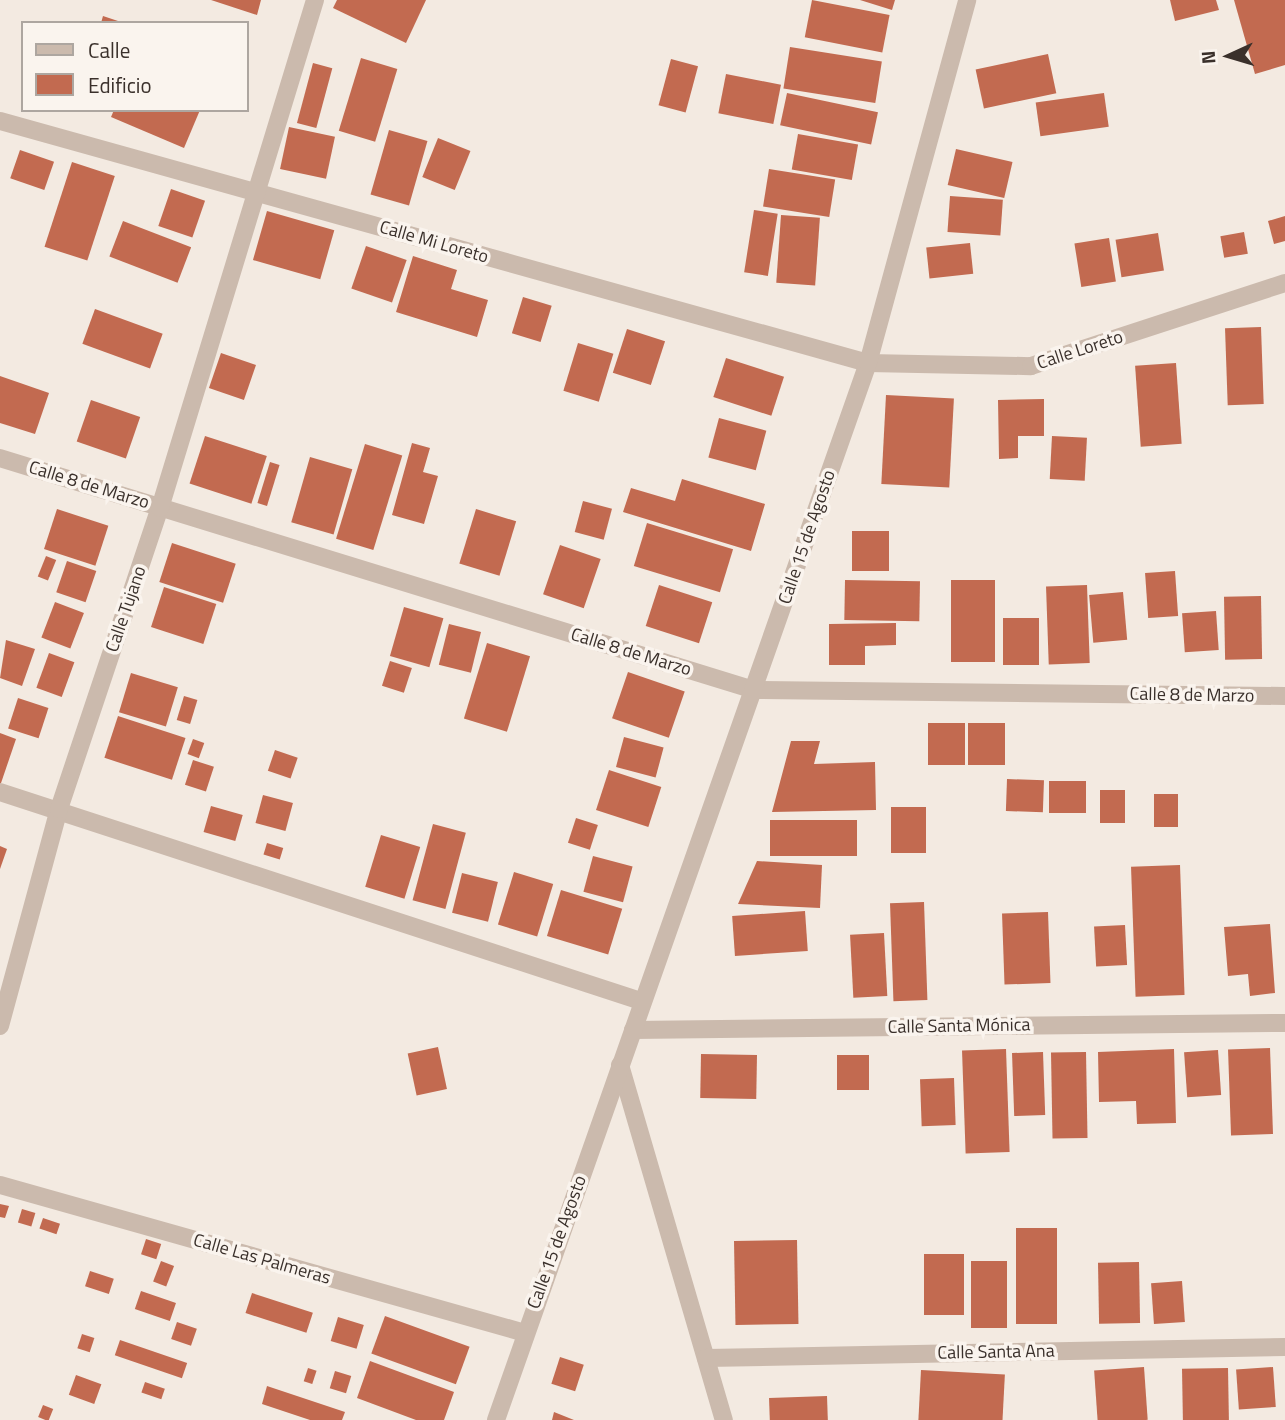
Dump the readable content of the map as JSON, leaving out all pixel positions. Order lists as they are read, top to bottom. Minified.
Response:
{"streets":{"street":["Calle Mi Loreto","Calle Loreto","Calle 8 de Marzo","Calle 15 de Agosto","Calle Tujano","Calle Santa Mónica","Calle Las Palmeras","Calle Santa Ana"]},"crossings":[["Calle Mi Loreto","Calle Loreto"],["Calle Mi Loreto","Calle 15 de Agosto"],["Calle Mi Loreto","Calle Tujano"],["Calle Loreto","Calle 15 de Agosto"],["Calle 8 de Marzo","Calle 15 de Agosto"],["Calle 8 de Marzo","Calle Tujano"],["Calle 15 de Agosto","Calle Santa Mónica"],["Calle 15 de Agosto","Calle Las Palmeras"]],"legend":["Calle","Edificio"],"north":"left"}
